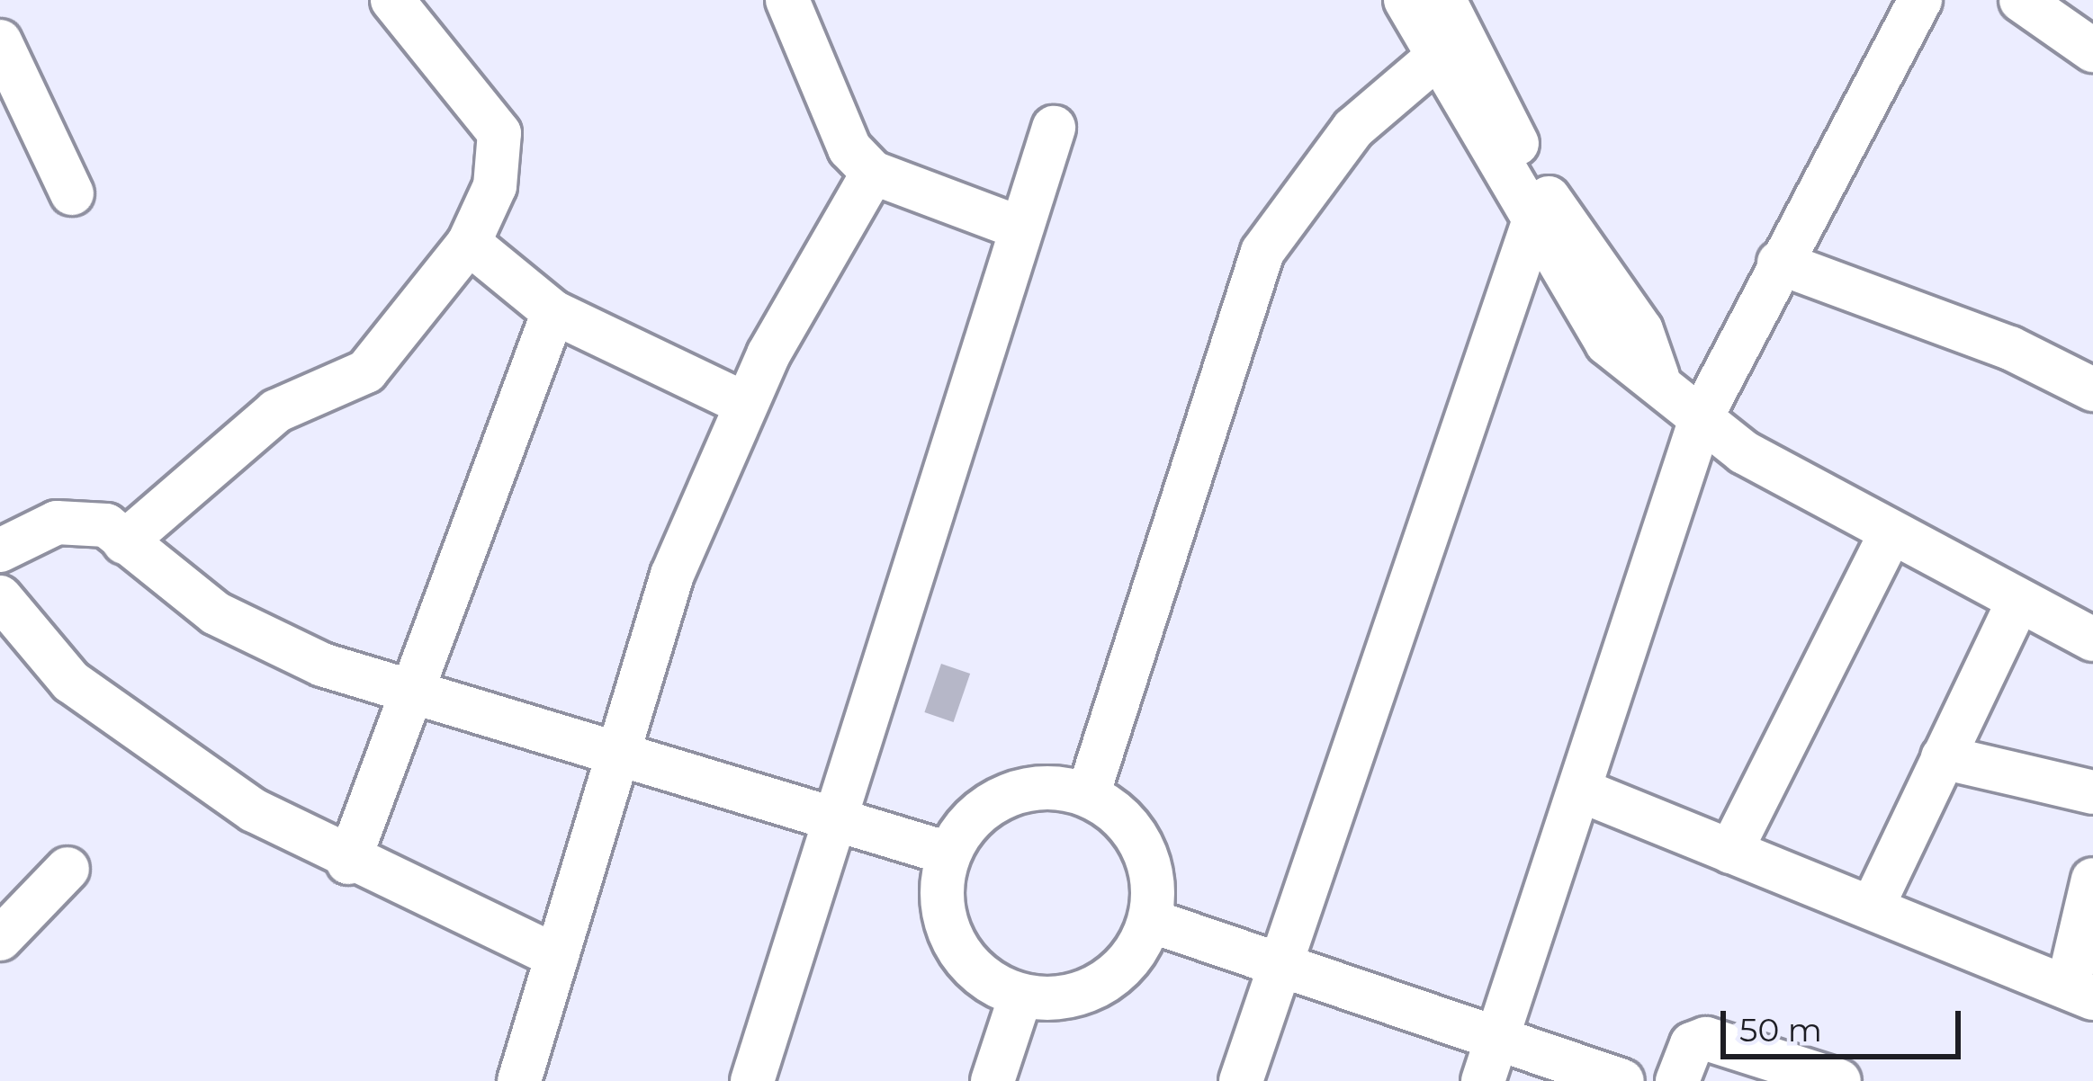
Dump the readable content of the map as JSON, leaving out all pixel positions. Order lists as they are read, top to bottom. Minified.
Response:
{"scale_bar":"50 m"}
